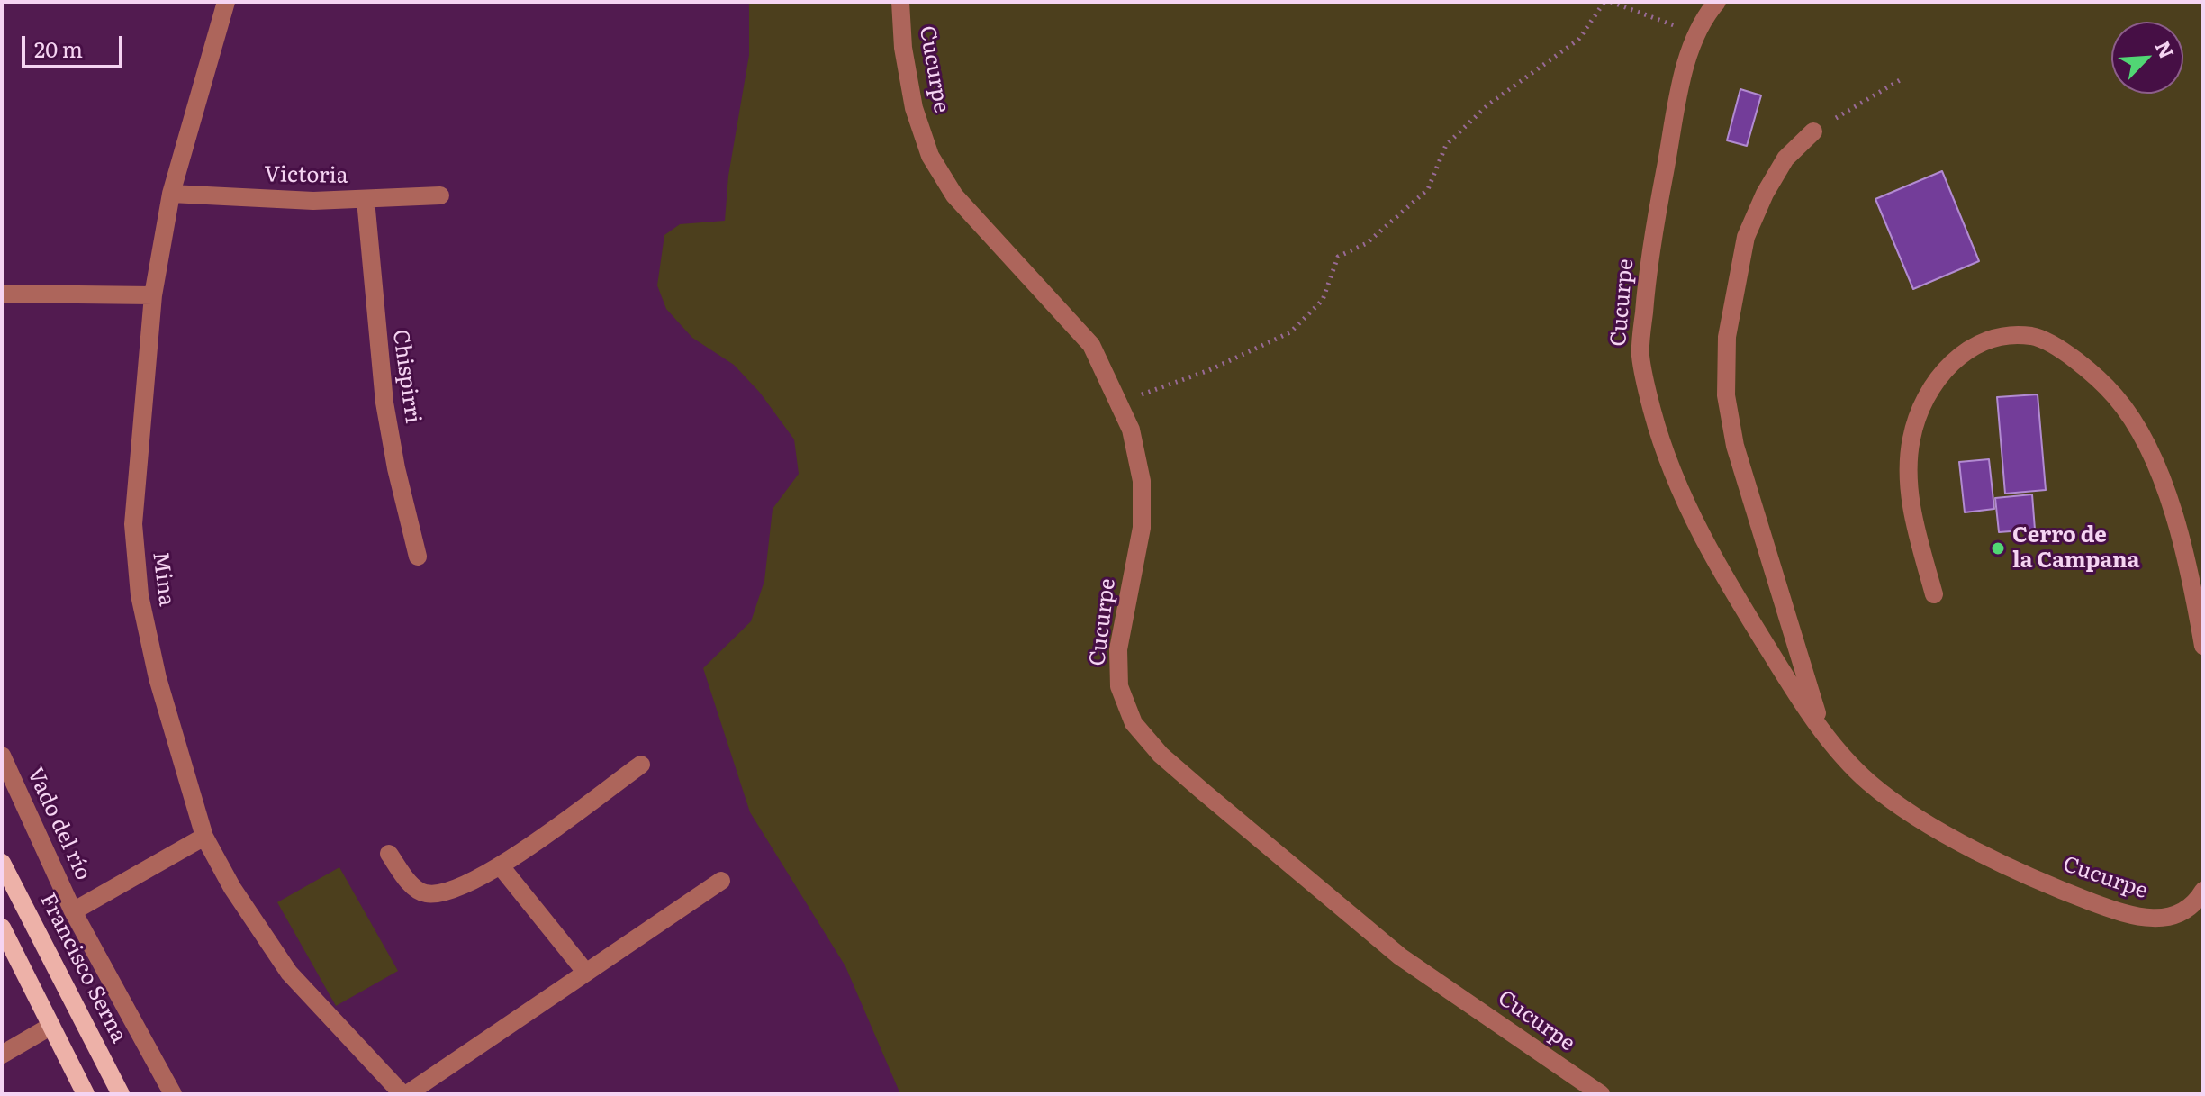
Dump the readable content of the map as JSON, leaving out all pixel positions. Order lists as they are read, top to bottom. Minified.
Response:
{"streets":{"main road":["Francisco Serna"],"street":["Cucurpe","Victoria","Chispirri","Mina","Vado del río"]},"crossings":[["Victoria","Chispirri"],["Victoria","Mina"]],"places":["Cerro de la Campana"],"scale_bar":"20 m","north":"top right"}
